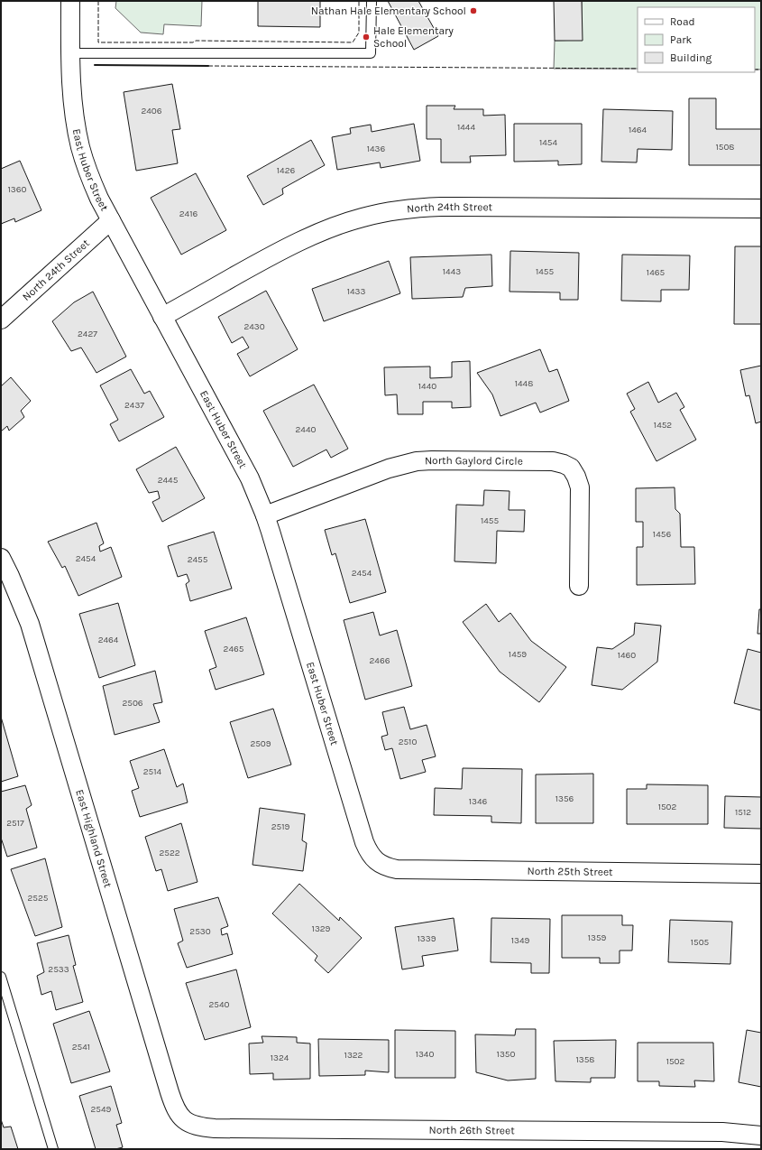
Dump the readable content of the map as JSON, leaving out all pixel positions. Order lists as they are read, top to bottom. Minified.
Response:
{"streets":{"street":["East Huber Street","North 24th Street","North Gaylord Circle","East Highland Street","North 25th Street","North 26th Street"]},"crossings":[["East Huber Street","North 24th Street"],["East Huber Street","North Gaylord Circle"],["East Huber Street","North 25th Street"],["East Highland Street","North 26th Street"]],"places":["Nathan Hale Elementary School","Hale Elementary School"],"house_numbers":["2406","1444","1464","1454","1508","1436","1426","1360","2416","1443","1455","1465","1433","2430","2427","1448","1440","2437","1452","2440","2445","1455","1456","2454","2455","2454","2464","2465","1459","1460","2466","2506","2510","2509","2514","1356","1346","1502","1512","2517","2519","2522","2525","1329","2530","1359","1339","1349","1505","2533","2540","2541","1340","1350","1322","1324","1358","1502","2549"],"legend":["Road","Park","Building"]}
